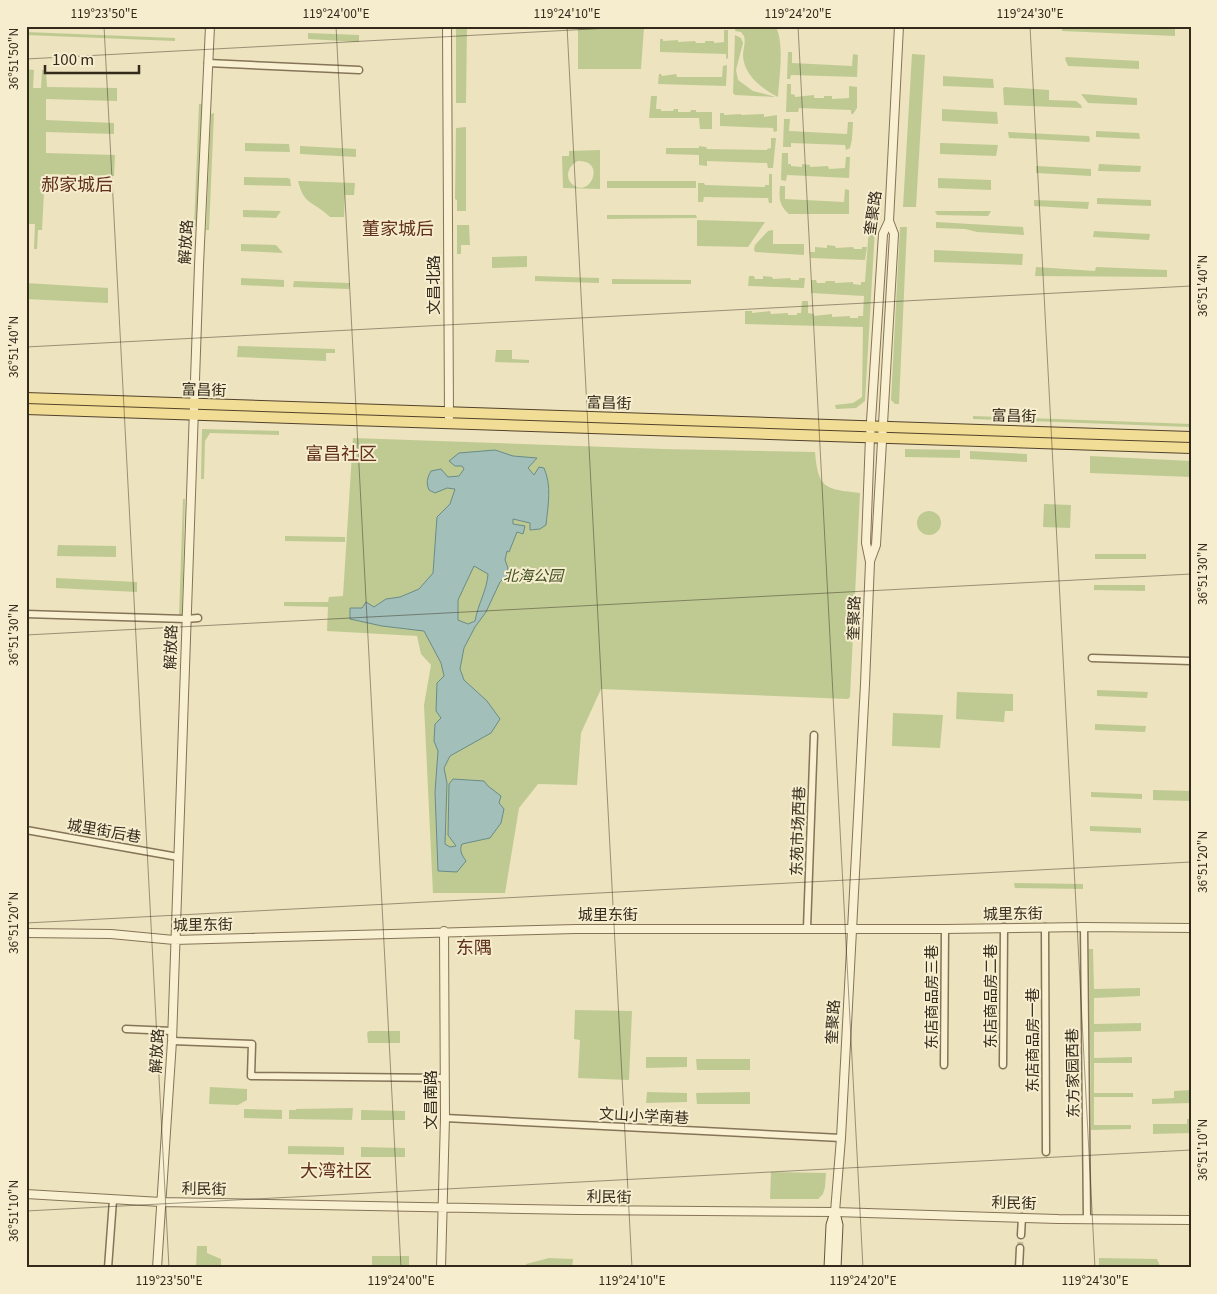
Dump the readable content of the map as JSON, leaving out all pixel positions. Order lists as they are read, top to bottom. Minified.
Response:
{"streets":{"main road":["奎聚路","富昌街"],"street":["解放路","文昌北路","城里街后巷","东苑市场西巷","城里东街","东店商品房二巷","东店商品房三巷","东店商品房一巷","东方家园西巷","文昌南路","文山小学南巷","利民街"]},"crossings":[["奎聚路","富昌街"],["奎聚路","城里东街"],["奎聚路","文山小学南巷"],["奎聚路","利民街"],["解放路","富昌街"],["解放路","城里街后巷"],["解放路","城里东街"],["解放路","利民街"],["文昌北路","富昌街"],["东苑市场西巷","城里东街"],["城里东街","东店商品房二巷"],["城里东街","东店商品房三巷"],["城里东街","东店商品房一巷"],["城里东街","东方家园西巷"],["城里东街","文昌南路"],["东方家园西巷","利民街"],["文昌南路","文山小学南巷"],["文昌南路","利民街"]],"districts":["郝家城后","董家城后","富昌社区","东隅","大湾社区"],"parks":["北海公园"],"scale_bar":"100 m","coordinates":["119°23'50\"E","119°24'00\"E","119°24'10\"E","119°24'20\"E","119°24'30\"E","36°51'50\"N","36°51'40\"N","36°51'30\"N","36°51'20\"N","36°51'10\"N"]}
